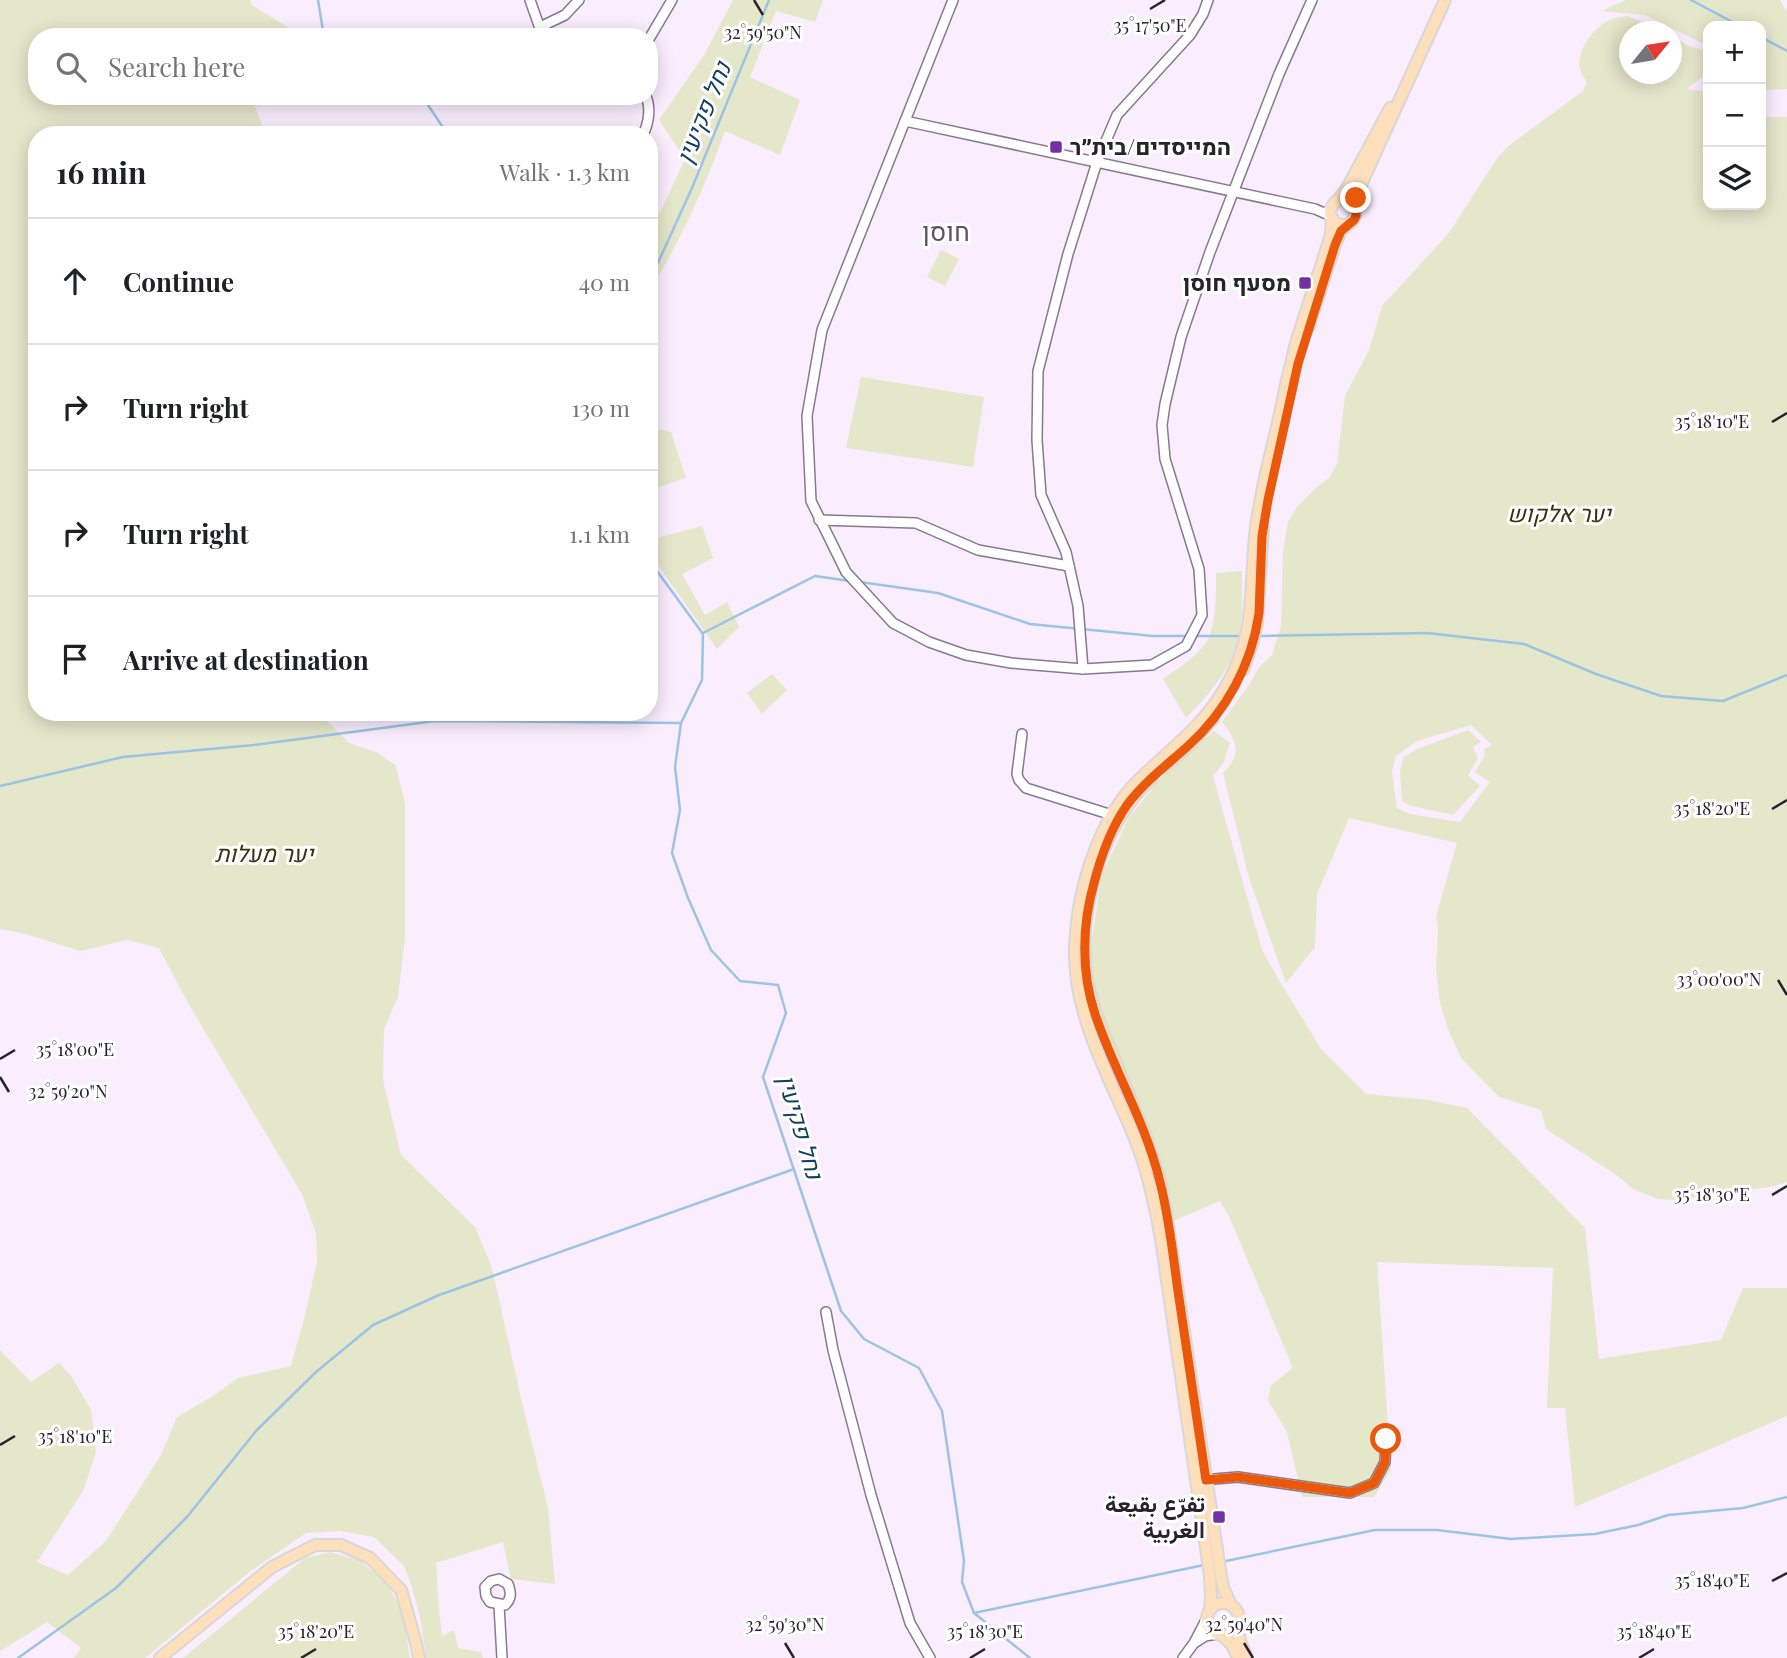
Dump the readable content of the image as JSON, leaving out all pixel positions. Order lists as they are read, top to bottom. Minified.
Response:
{"districts":["חוסן"],"water":["נחל פקיעין"],"parks":["יער אלקוש","יער מעלות"],"places":{"transit":["המייסדים/בית״ר","מסעף חוסן","تفرّع بقيعة الغربية"]},"north":"top right","page":{"map_buttons":["+","−"],"search":"Search here","heading":["16 min","Walk · 1.3 km"],"list":[["Continue","40 m"],["Turn right","130 m"],["Turn right","1.1 km"],"Arrive at destination"]},"coordinates":["35°17'50\"E","32°59'50\"N","35°18'10\"E","35°18'20\"E","33°00'00\"N","35°18'00\"E","32°59'20\"N","35°18'30\"E","35°18'40\"E","32°59'30\"N","32°59'40\"N"]}
